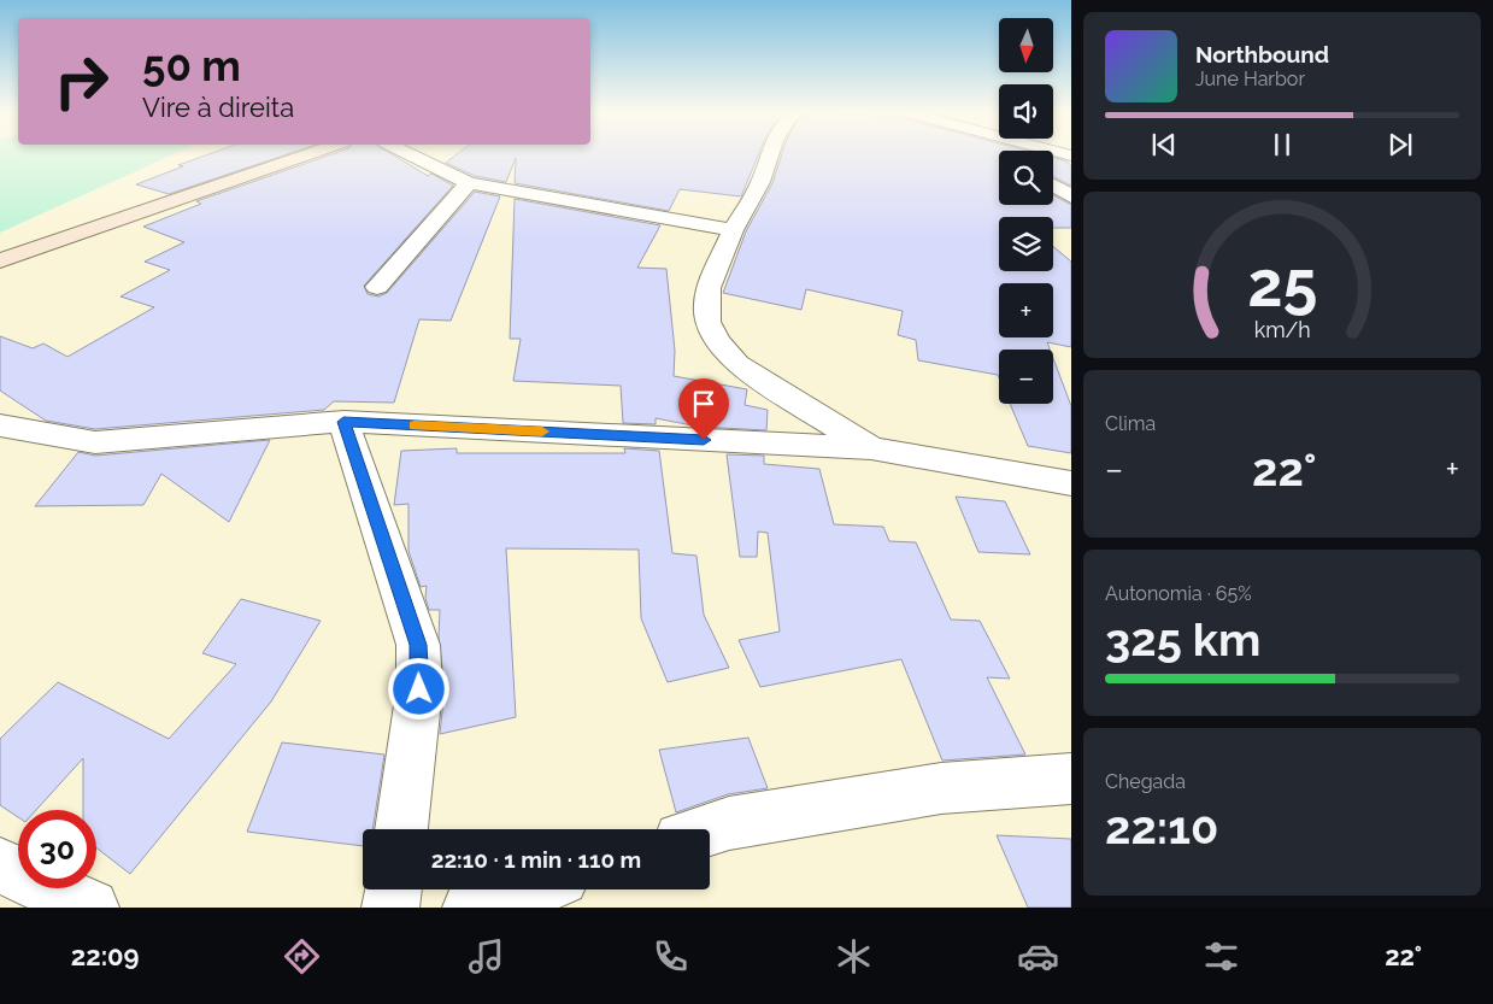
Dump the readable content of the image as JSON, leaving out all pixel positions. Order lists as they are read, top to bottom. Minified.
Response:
{"north":"bottom","page":{"map_buttons":["+","−"],"turn":["50 m","Vire à direita"],"song":["Northbound","June Harbor"],"tile":["Clima",["Autonomia · 65%","325 km"],["Chegada","22:10"]],"heat":["−","22°","+"],"limit":"30","trip":"22:10 · 1 min · 110 m","tabs":["22:09","22°"],"gauge":["25","km/h"]}}
